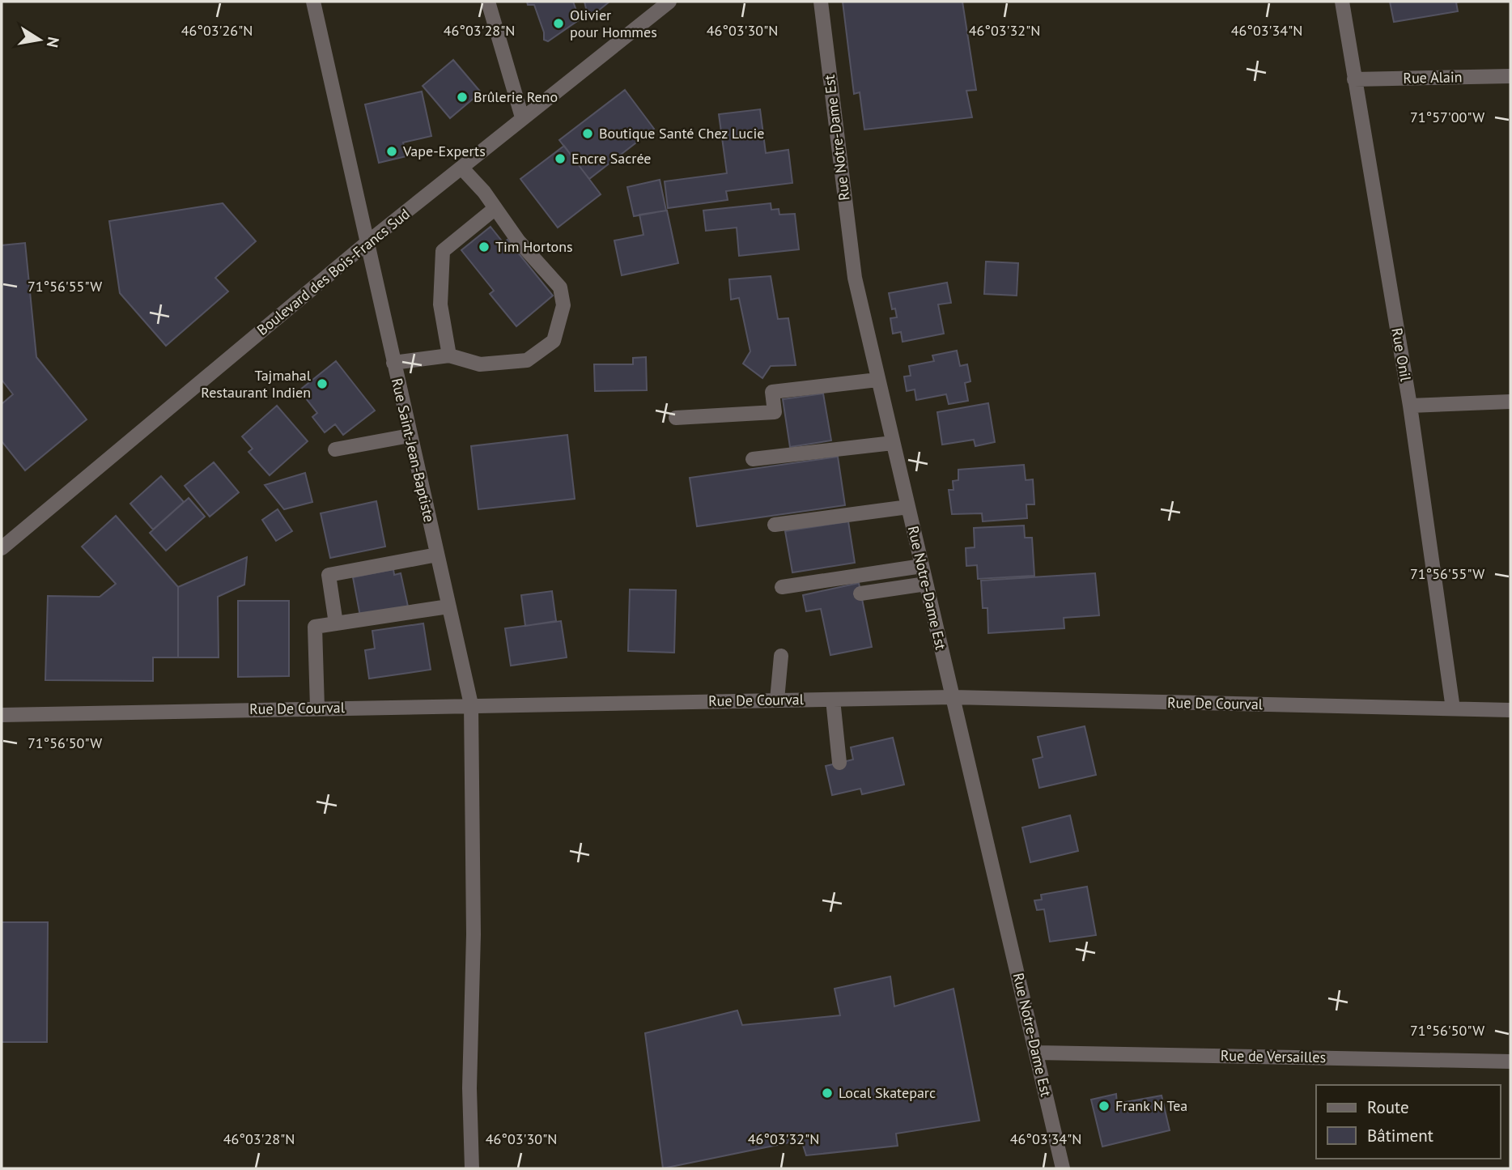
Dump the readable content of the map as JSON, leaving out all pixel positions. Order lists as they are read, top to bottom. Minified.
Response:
{"streets":{"street":["Rue Alain","Rue Notre-Dame Est","Boulevard des Bois-Francs Sud","Rue Onil","Rue Saint-Jean-Baptiste","Rue De Courval","Rue de Versailles"]},"crossings":[["Rue Alain","Rue Onil"],["Rue Notre-Dame Est","Rue De Courval"],["Rue Notre-Dame Est","Rue de Versailles"],["Boulevard des Bois-Francs Sud","Rue Saint-Jean-Baptiste"],["Rue Onil","Rue De Courval"],["Rue Saint-Jean-Baptiste","Rue De Courval"]],"places":["Olivier pour Hommes","Brûlerie Reno","Boutique Santé Chez Lucie","Vape-Experts","Encre Sacrée","Tim Hortons","Tajmahal Restaurant Indien","Local Skateparc","Frank N Tea"],"legend":["Route","Bâtiment"],"north":"right","coordinates":["46°03'26\"N","46°03'28\"N","46°03'30\"N","46°03'32\"N","46°03'34\"N","71°57'00\"W","71°56'55\"W","71°56'50\"W"]}
